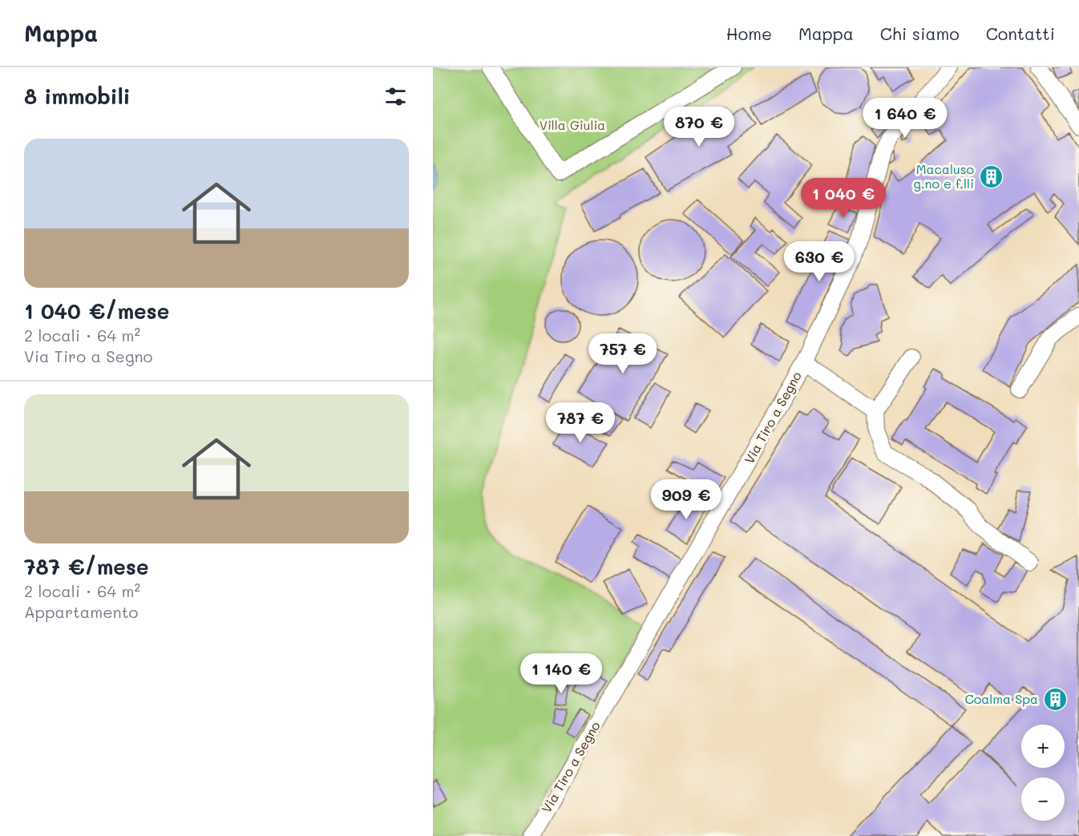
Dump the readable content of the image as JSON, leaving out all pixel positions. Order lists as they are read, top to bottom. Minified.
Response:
{"streets":{"street":["Via Tiro a Segno"]},"parks":["Villa Giulia"],"places":{"building":["Macaluso g.no e f.lli","Coalma Spa"]},"page":{"header":"Mappa","nav":["Home","Mappa","Chi siamo","Contatti"],"heading":"8 immobili","price":["1 640 €","870 €","1 040 €","630 €","757 €","787 €","909 €","1 140 €"],"list":[{"name":"1 040 €/mese","note":"2 locali · 64 m² · Via Tiro a Segno"},{"name":"787 €/mese","note":"2 locali · 64 m² · Appartamento"}],"map_buttons":["+","−"]}}
